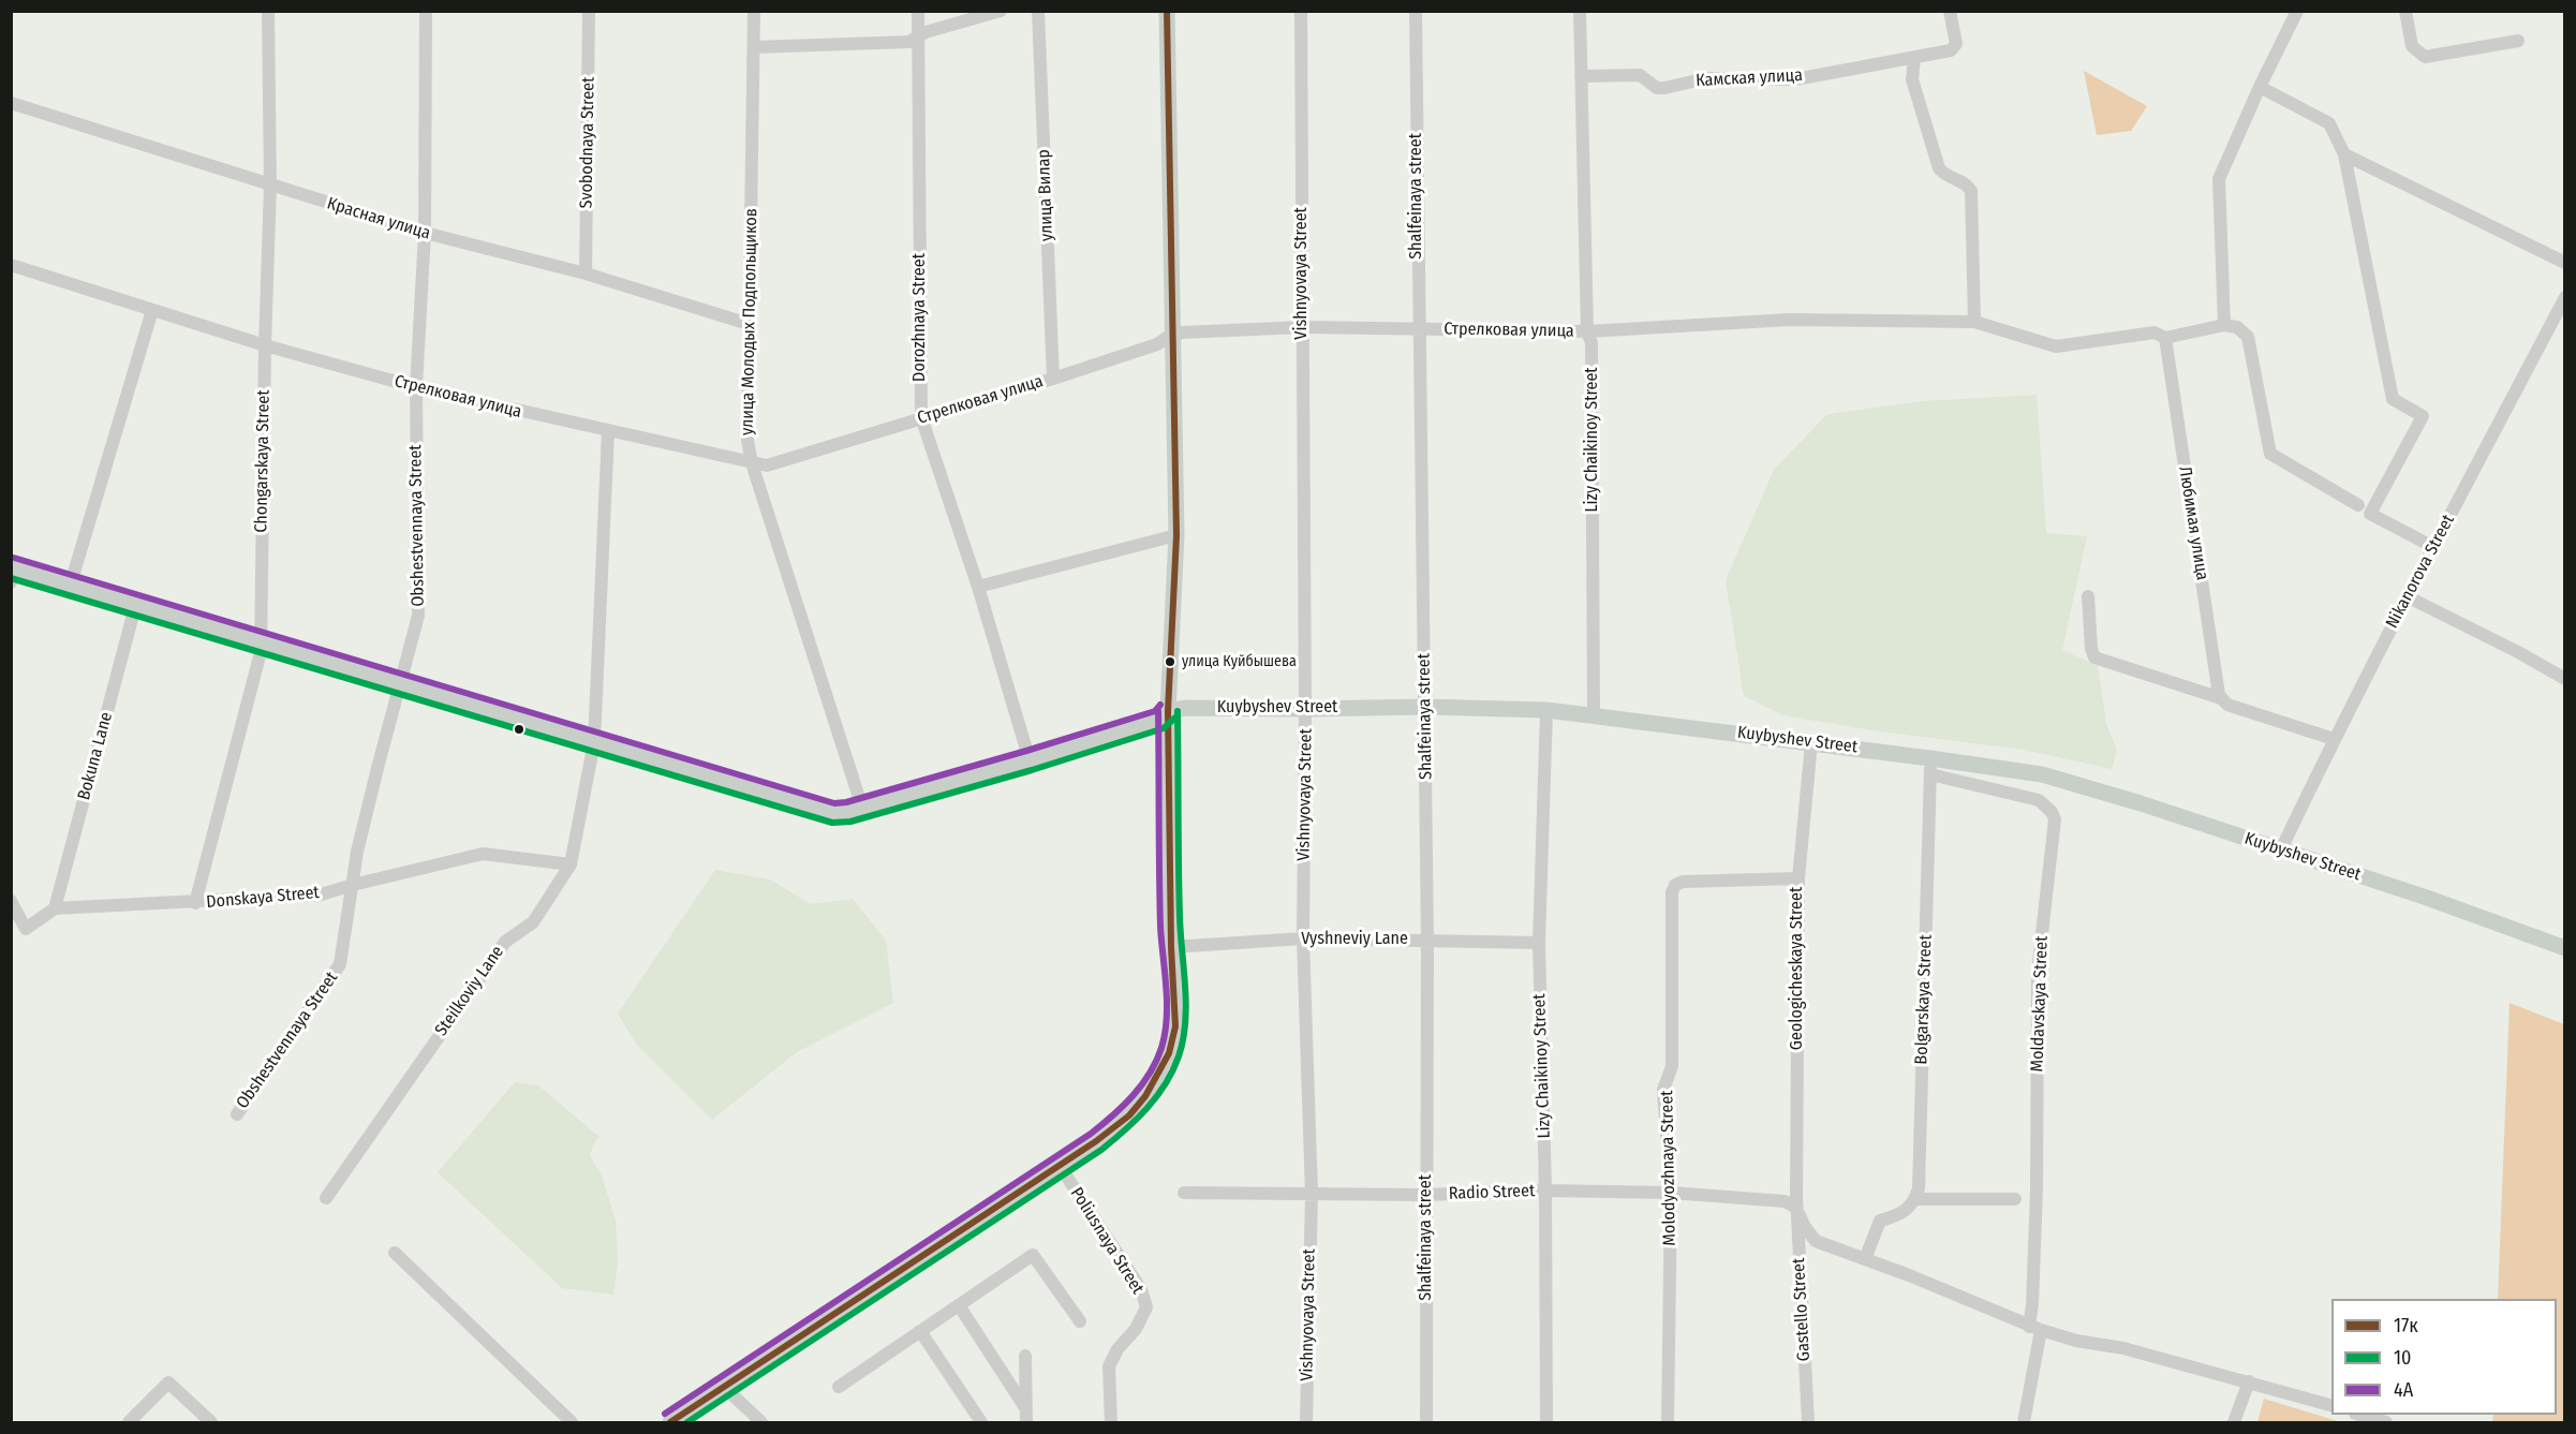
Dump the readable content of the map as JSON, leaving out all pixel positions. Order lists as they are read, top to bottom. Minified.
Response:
{"streets":{"main road":["Kuybyshev Street"],"street":["Камская улица","Svobodnaya Street","улица Вилар","Shalfeinaya street","Красная улица","Vishnyovaya Street","Dorozhnaya Street","улица Молодых Подпольщиков","Стрелковая улица","Lizy Chaikinoy Street","Chongarskaya Street","Любимая улица","Obshestvennaya Street","Nikanorova Street","Bokuna Lane","Donskaya Street","Vyshneviy Lane","Geologicheskaya Street","Steilkoviy Lane","Bolgarskaya Street","Moldavskaya Street","Molodyozhnaya Street","Radio Street","Poliusnaya Street","Gastello Street"]},"crossings":[["Камская улица","Lizy Chaikinoy Street"],["Svobodnaya Street","Красная улица"],["улица Вилар","Стрелковая улица"],["Shalfeinaya street","Стрелковая улица"],["Shalfeinaya street","Kuybyshev Street"],["Shalfeinaya street","Vyshneviy Lane"],["Shalfeinaya street","Radio Street"],["Красная улица","улица Молодых Подпольщиков"],["Красная улица","Chongarskaya Street"],["Красная улица","Obshestvennaya Street"],["Vishnyovaya Street","Стрелковая улица"],["Vishnyovaya Street","Kuybyshev Street"],["Vishnyovaya Street","Vyshneviy Lane"],["Vishnyovaya Street","Radio Street"],["Dorozhnaya Street","Стрелковая улица"],["Dorozhnaya Street","Kuybyshev Street"],["улица Молодых Подпольщиков","Стрелковая улица"],["улица Молодых Подпольщиков","Kuybyshev Street"],["Стрелковая улица","Lizy Chaikinoy Street"],["Стрелковая улица","Chongarskaya Street"],["Стрелковая улица","Любимая улица"],["Стрелковая улица","Obshestvennaya Street"],["Стрелковая улица","Steilkoviy Lane"],["Lizy Chaikinoy Street","Kuybyshev Street"],["Lizy Chaikinoy Street","Vyshneviy Lane"],["Lizy Chaikinoy Street","Radio Street"],["Chongarskaya Street","Kuybyshev Street"],["Chongarskaya Street","Donskaya Street"],["Obshestvennaya Street","Kuybyshev Street"],["Obshestvennaya Street","Donskaya Street"],["Nikanorova Street","Kuybyshev Street"],["Kuybyshev Street","Bokuna Lane"],["Kuybyshev Street","Geologicheskaya Street"],["Kuybyshev Street","Steilkoviy Lane"],["Kuybyshev Street","Bolgarskaya Street"],["Bokuna Lane","Donskaya Street"],["Donskaya Street","Steilkoviy Lane"],["Geologicheskaya Street","Molodyozhnaya Street"],["Geologicheskaya Street","Radio Street"],["Geologicheskaya Street","Gastello Street"],["Bolgarskaya Street","Moldavskaya Street"],["Molodyozhnaya Street","Radio Street"],["Radio Street","Gastello Street"]],"places":["улица Куйбышева"],"lines":["transit line 17к","transit line 4А","transit line 10"],"legend":["17к","10","4А"]}
